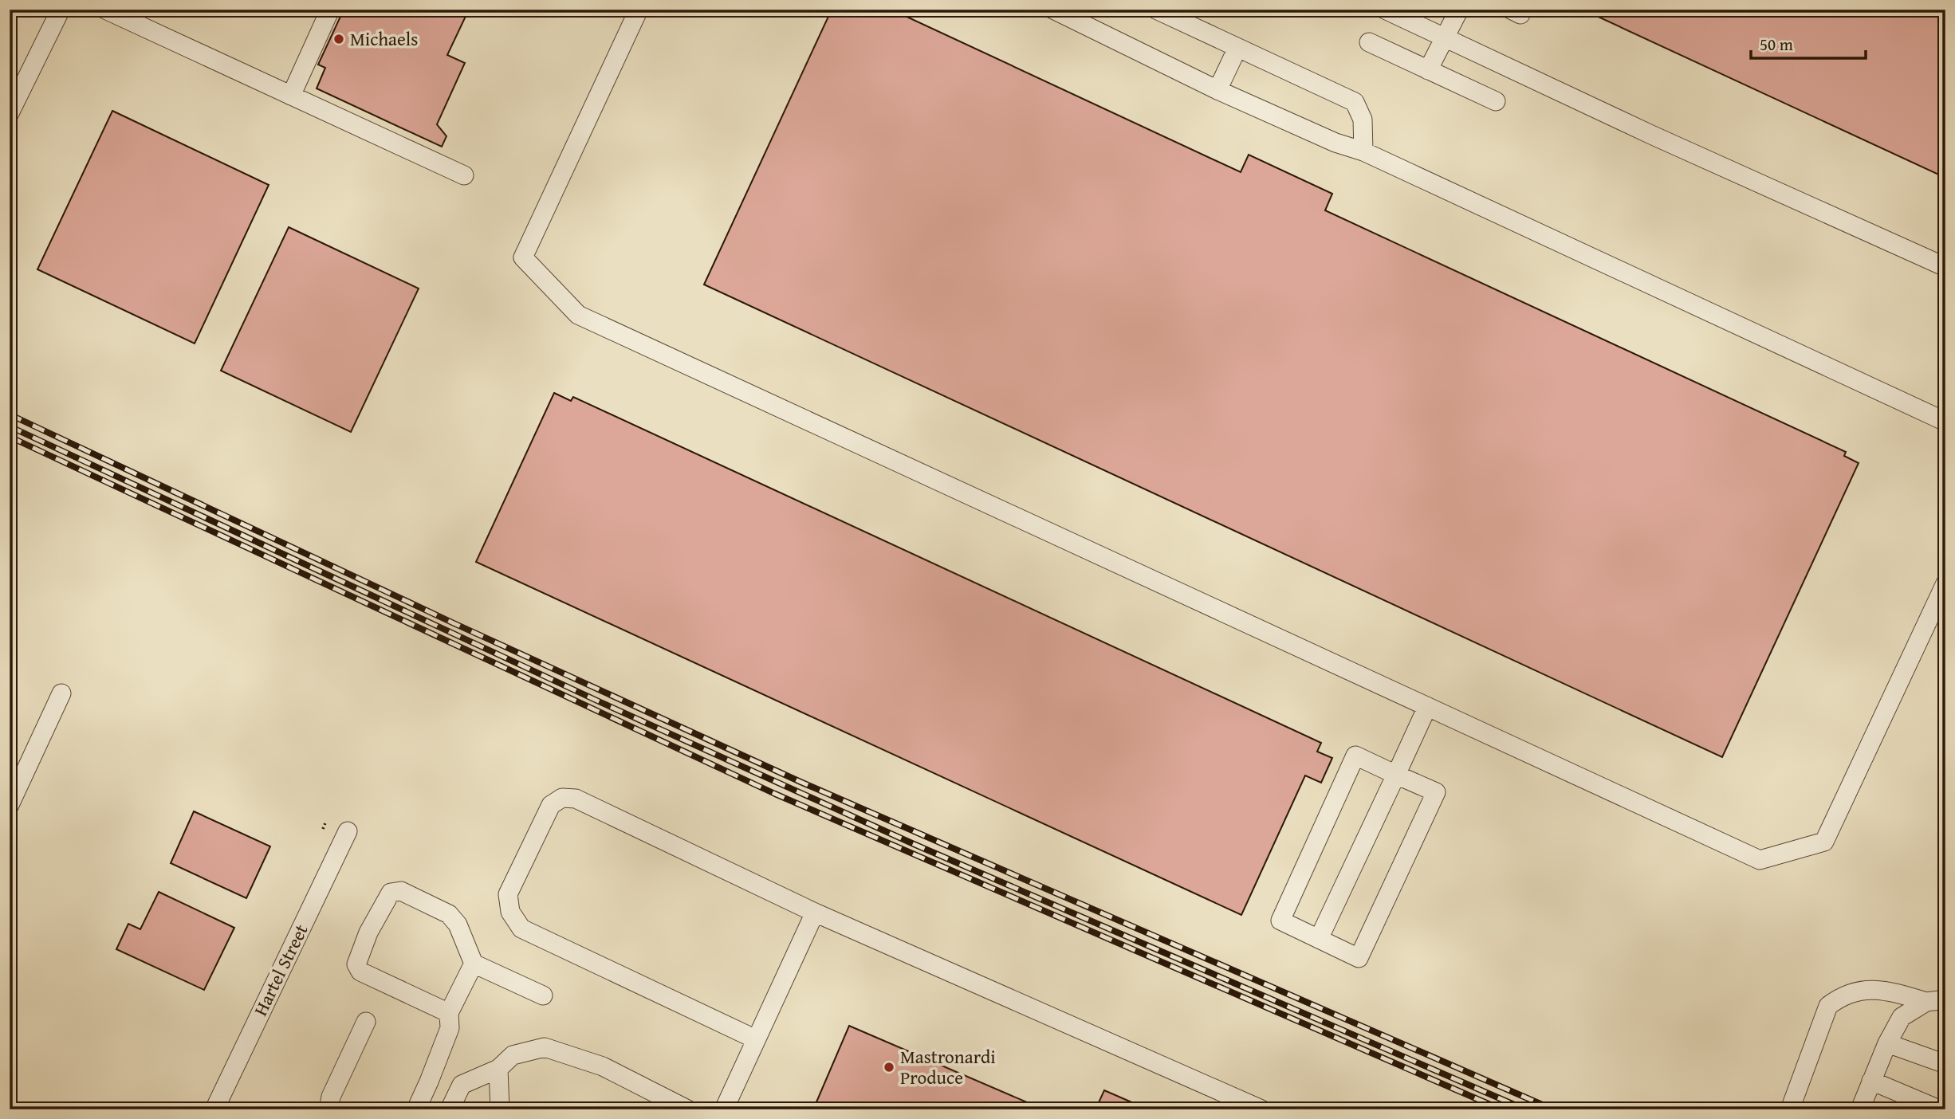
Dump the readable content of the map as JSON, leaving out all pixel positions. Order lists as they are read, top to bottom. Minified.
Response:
{"streets":{"street":["Hartel Street"]},"places":["Michaels","Mastronardi Produce"],"scale_bar":"50 m"}
